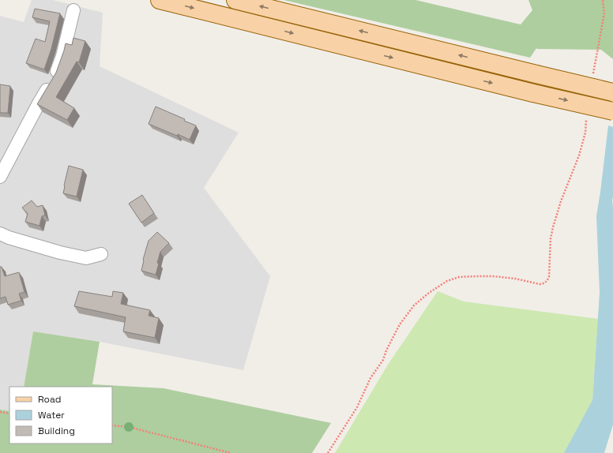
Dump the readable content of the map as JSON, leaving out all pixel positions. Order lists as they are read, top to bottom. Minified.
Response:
{"legend":["Road","Water","Building"]}
